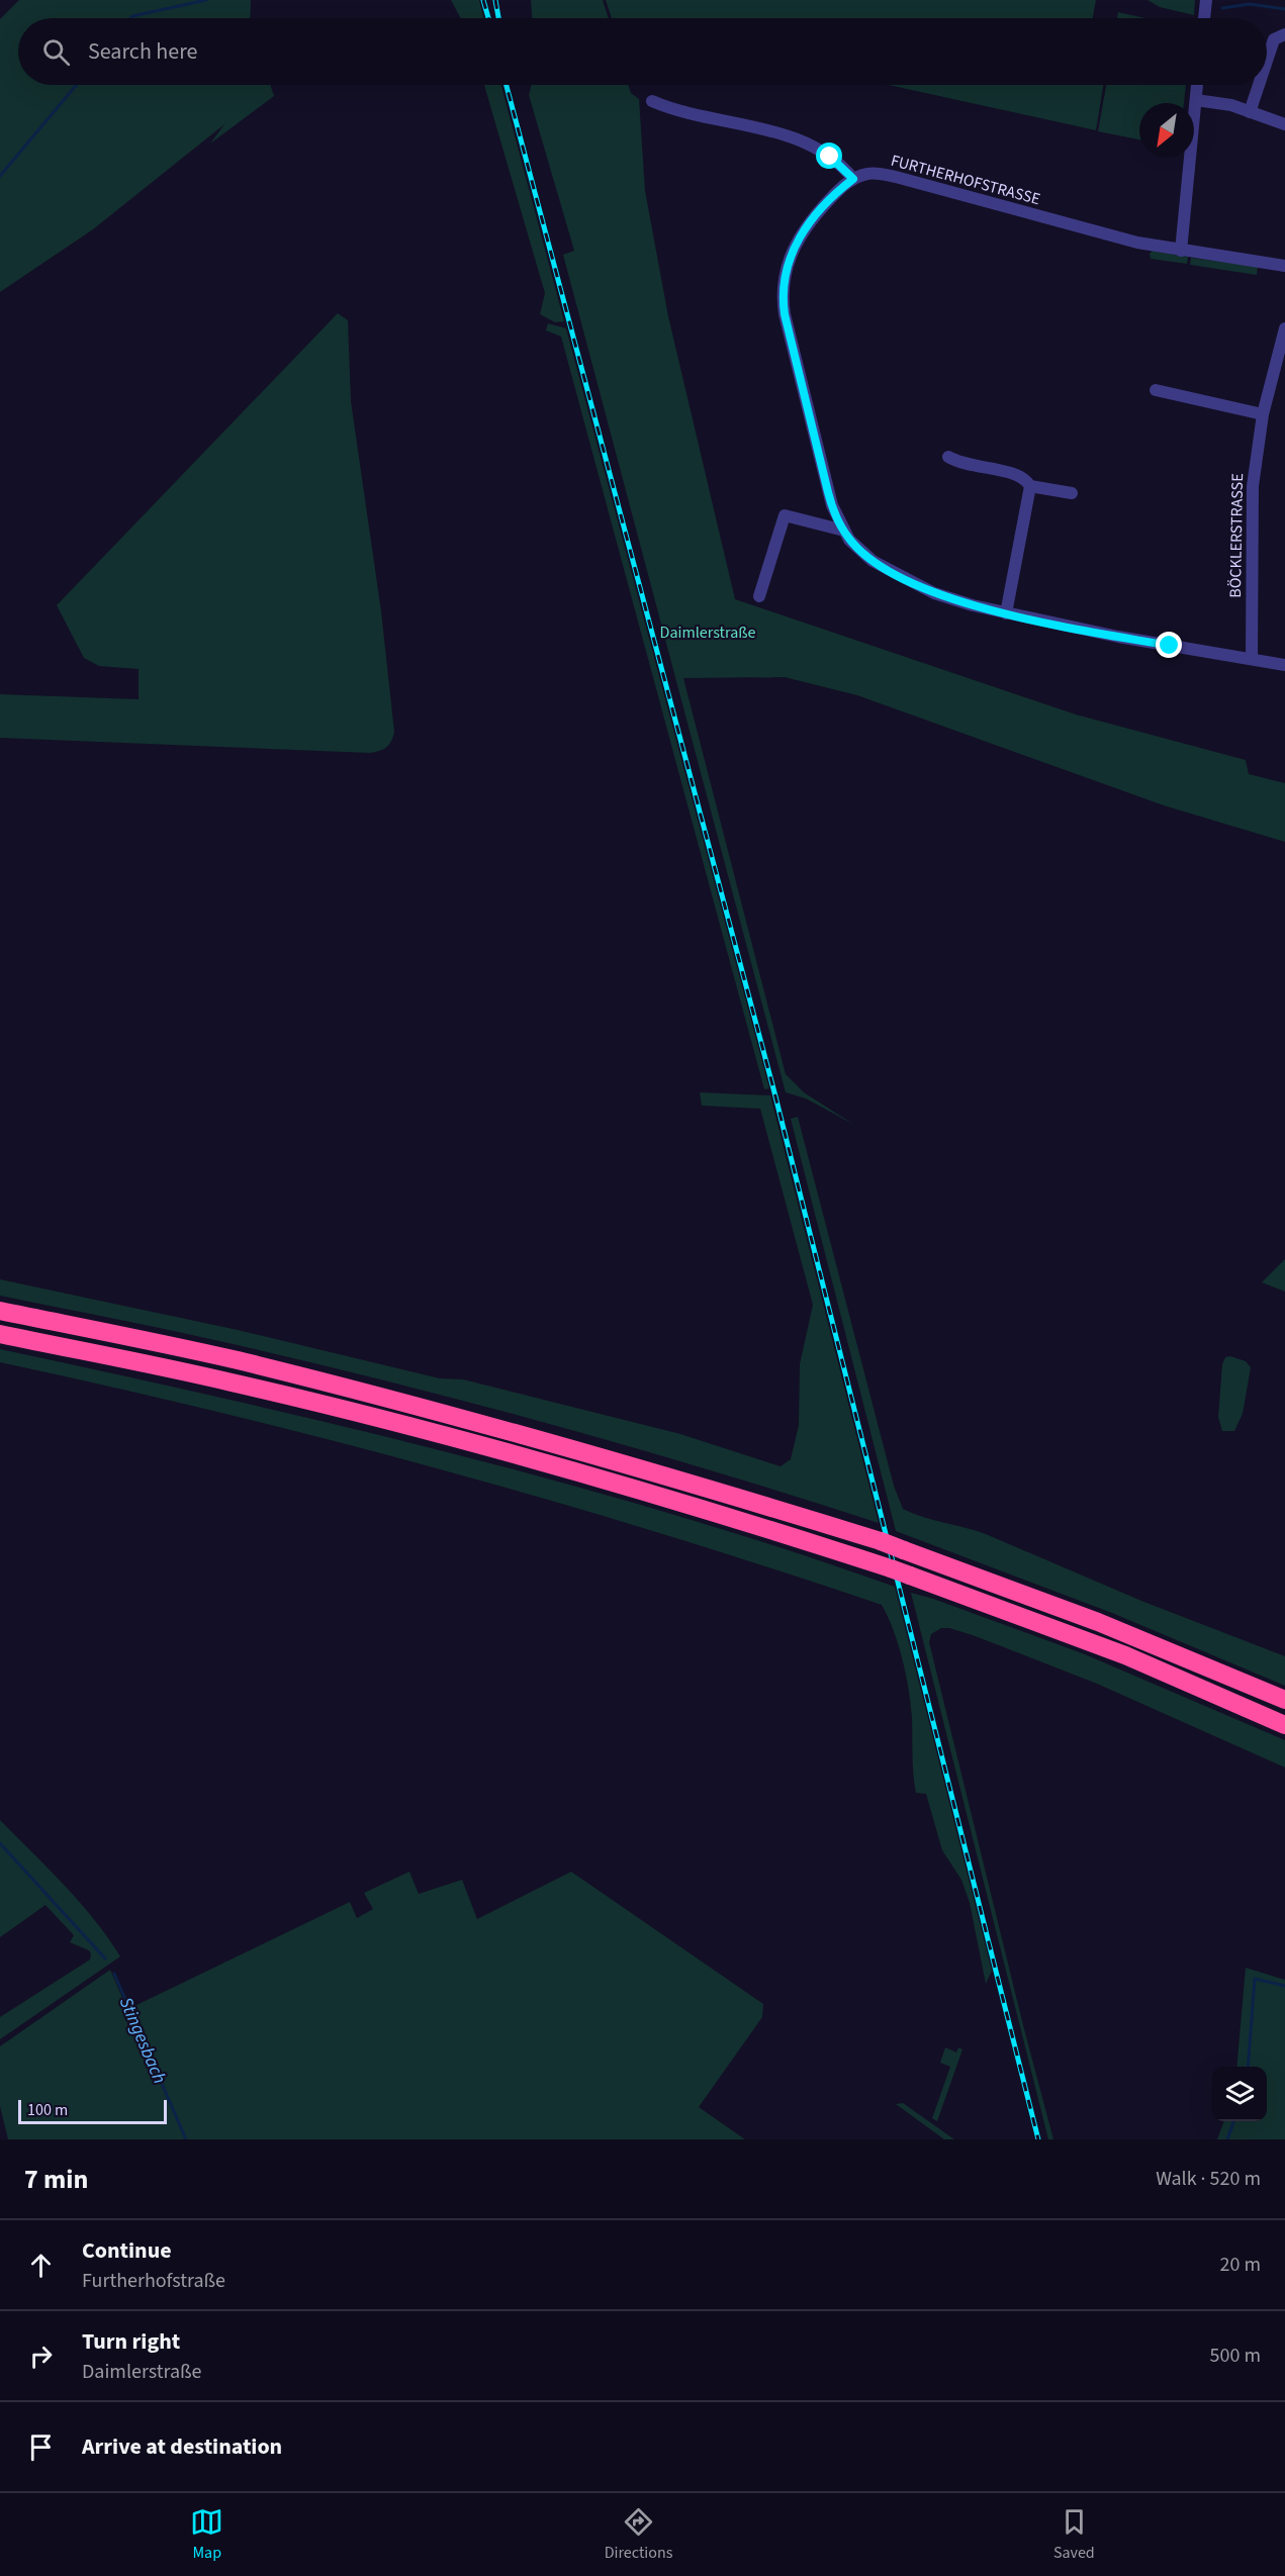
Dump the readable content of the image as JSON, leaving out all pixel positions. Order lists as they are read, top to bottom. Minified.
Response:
{"streets":{"street":["FURTHERHOFSTRASSE","BÖCKLERSTRASSE"]},"water":["Stingesbach"],"parks":["Daimlerstraße"],"scale_bar":"100 m","north":"bottom left","page":{"search":"Search here","scale":"100 m","heading":["7 min","Walk · 520 m"],"list":[["Continue","Furtherhofstraße","20 m"],["Turn right","Daimlerstraße","500 m"],"Arrive at destination"],"nav":["Map","Directions","Saved"]}}
